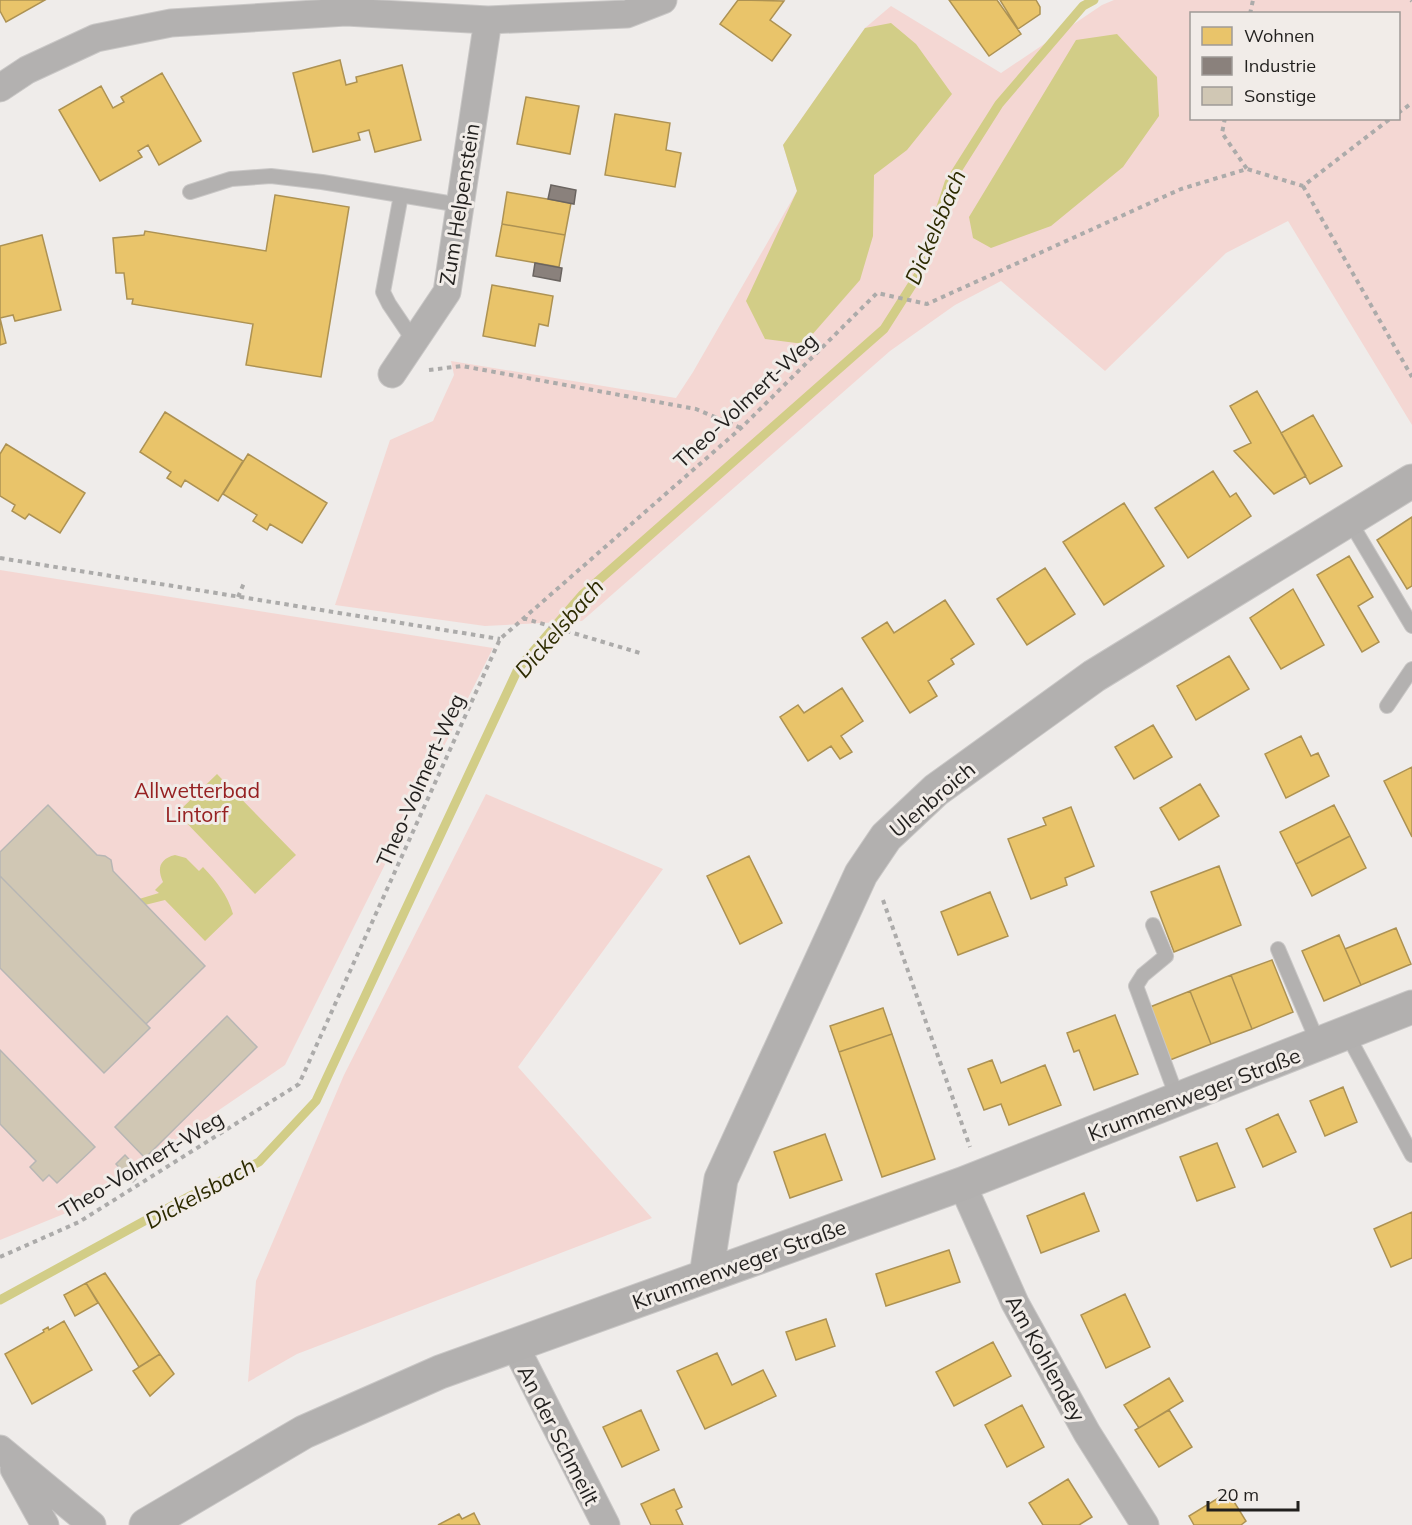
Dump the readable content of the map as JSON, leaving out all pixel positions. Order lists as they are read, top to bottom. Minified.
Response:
{"streets":{"main road":["Ulenbroich","Krummenweger Straße"],"street":["Zum Helpenstein","Am Kohlendey","An der Schmeilt"],"path":["Theo-Volmert-Weg"]},"crossings":[["Ulenbroich","Krummenweger Straße"],["Krummenweger Straße","Am Kohlendey"],["Krummenweger Straße","An der Schmeilt"]],"water":["Dickelsbach"],"parks":["Allwetterbad Lintorf"],"legend":["Wohnen","Industrie","Sonstige"],"scale_bar":"20 m"}
